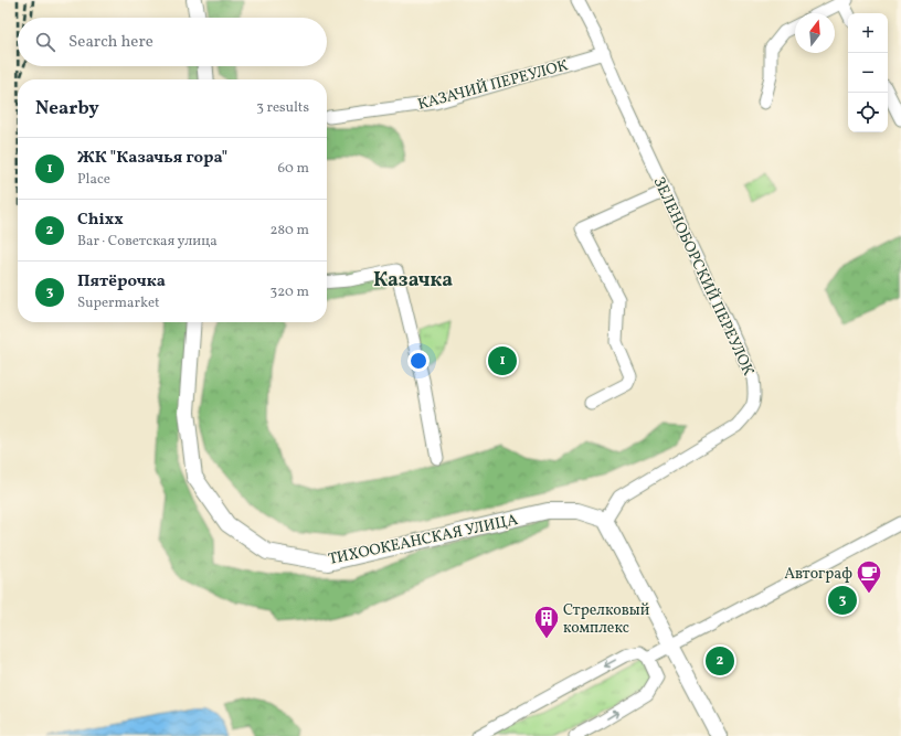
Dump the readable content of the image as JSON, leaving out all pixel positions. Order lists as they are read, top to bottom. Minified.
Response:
{"streets":{"main road":["ТИХООКЕАНСКАЯ УЛИЦА"],"street":["КАЗАЧИЙ ПЕРЕУЛОК","ЗЕЛЕНОБОРСКИЙ ПЕРЕУЛОК"]},"crossings":[["КАЗАЧИЙ ПЕРЕУЛОК","ЗЕЛЕНОБОРСКИЙ ПЕРЕУЛОК"],["ЗЕЛЕНОБОРСКИЙ ПЕРЕУЛОК","ТИХООКЕАНСКАЯ УЛИЦА"]],"districts":["Казачка"],"places":{"cafe":["Автограф"],"building":["Стрелковый комплекс"]},"north":"top","page":{"map_buttons":["+","−"],"search":"Search here","heading":["Nearby","3 results"],"list":[{"mark":"1","name":"ЖК \"Казачья гора\"","note":"Place","value":"60 m"},{"mark":"2","name":"Chixx","note":"Bar · Советская улица","value":"280 m"},{"mark":"3","name":"Пятёрочка","note":"Supermarket","value":"320 m"}],"pins":["1","3","2"]}}
